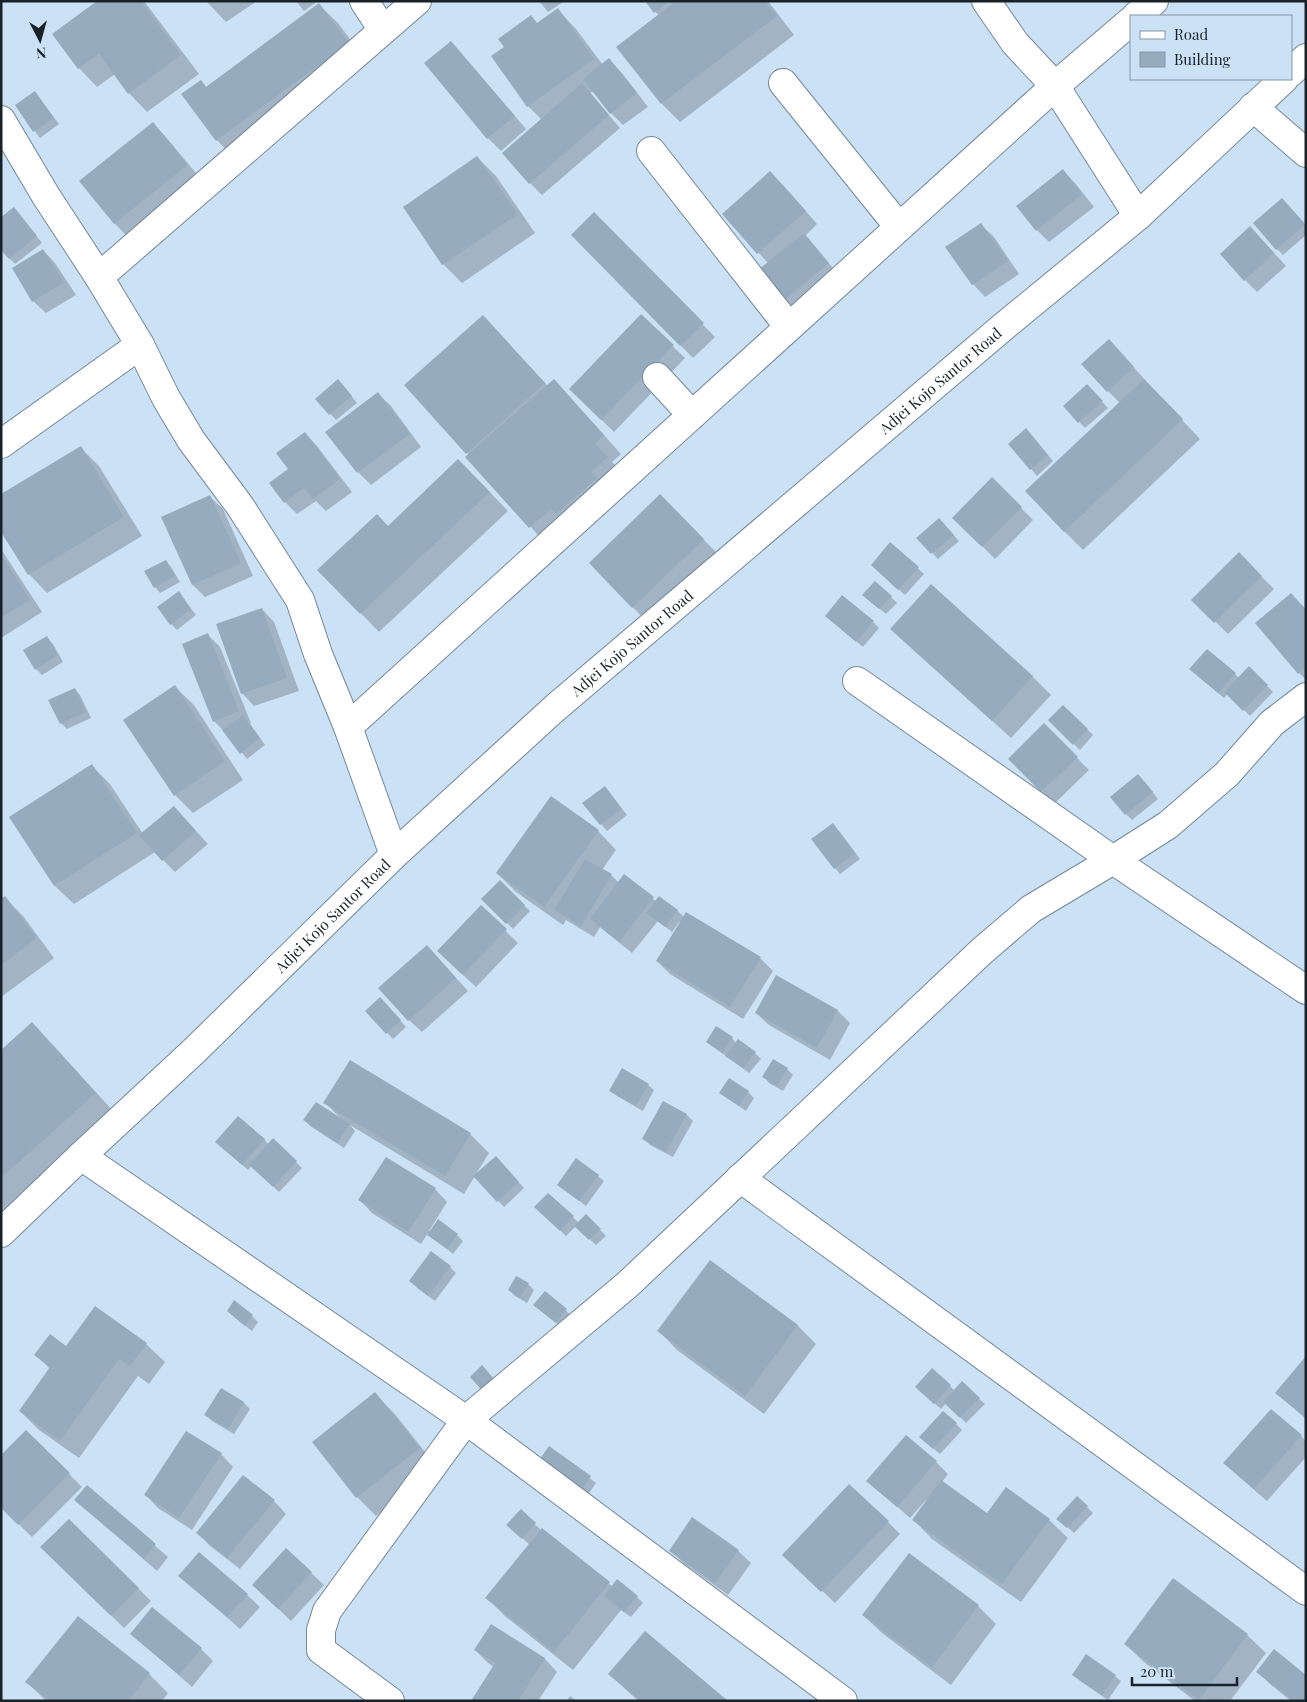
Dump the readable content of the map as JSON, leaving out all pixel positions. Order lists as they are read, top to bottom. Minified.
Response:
{"streets":{"street":["Adjei Kojo Santor Road"]},"legend":["Road","Building"],"scale_bar":"20 m","north":"bottom"}
